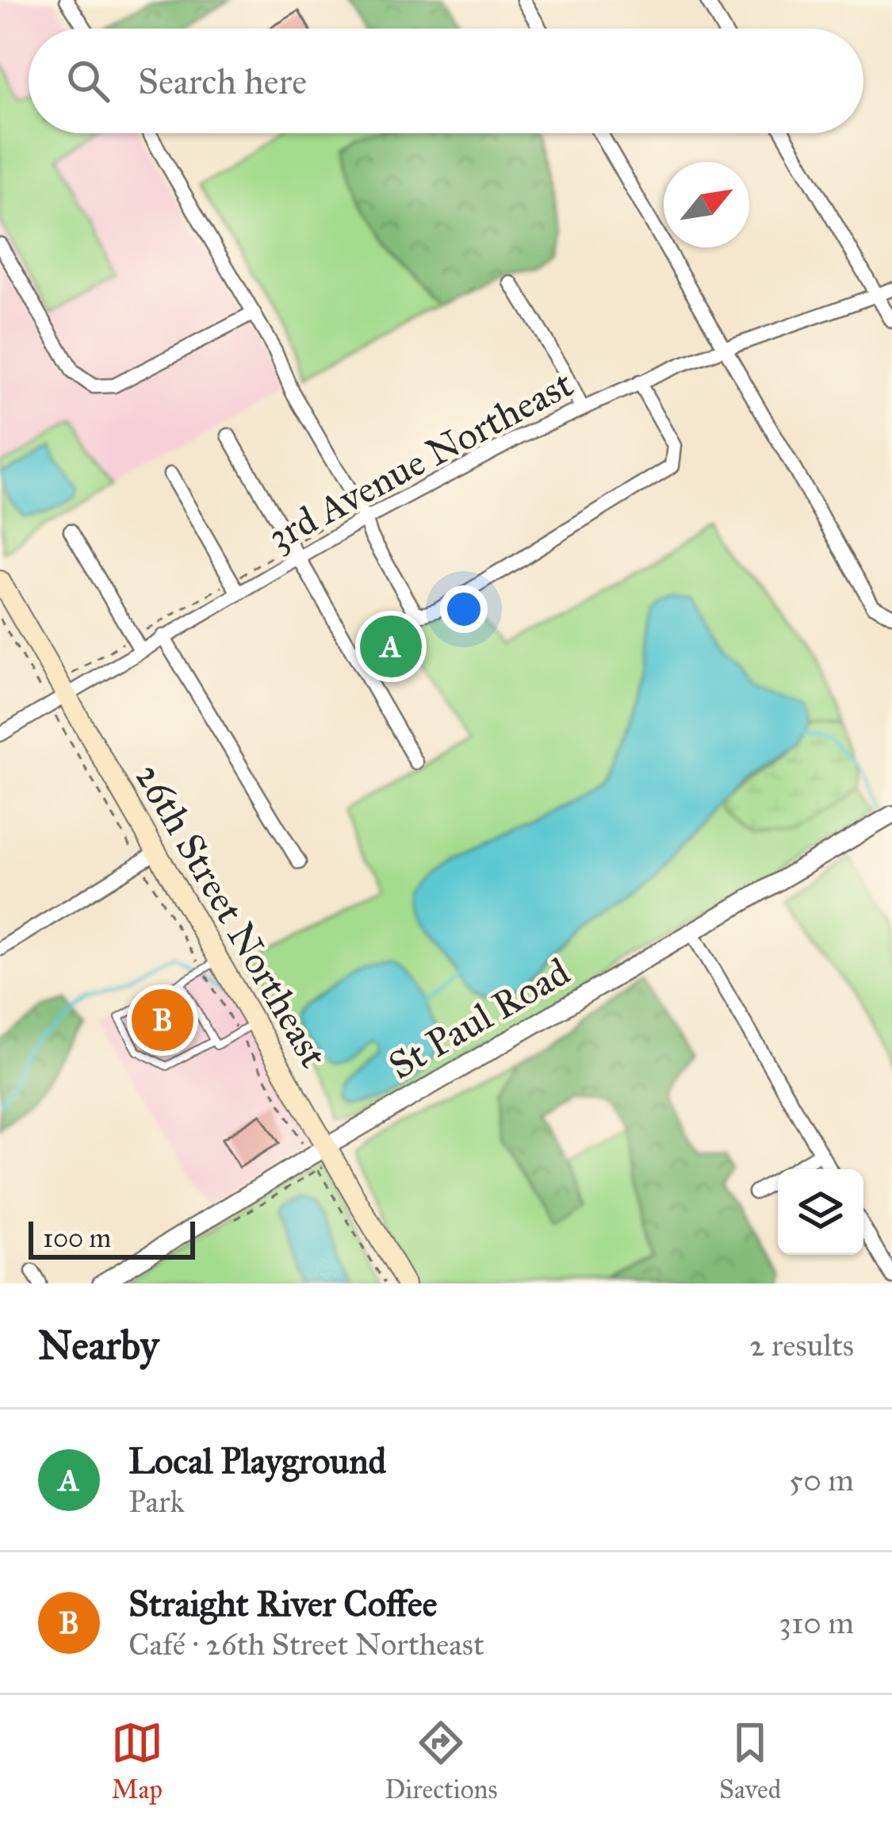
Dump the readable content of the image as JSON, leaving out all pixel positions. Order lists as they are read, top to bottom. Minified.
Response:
{"streets":{"main road":["26th Street Northeast"],"street":["3rd Avenue Northeast","St Paul Road"]},"crossings":[["3rd Avenue Northeast","26th Street Northeast"],["26th Street Northeast","St Paul Road"]],"scale_bar":"100 m","north":"top right","page":{"search":"Search here","pins":["A","B"],"scale":"100 m","heading":["Nearby","2 results"],"list":[{"mark":"A","name":"Local Playground","note":"Park","value":"50 m"},{"mark":"B","name":"Straight River Coffee","note":"Café · 26th Street Northeast","value":"310 m"}],"nav":["Map","Directions","Saved"]}}
